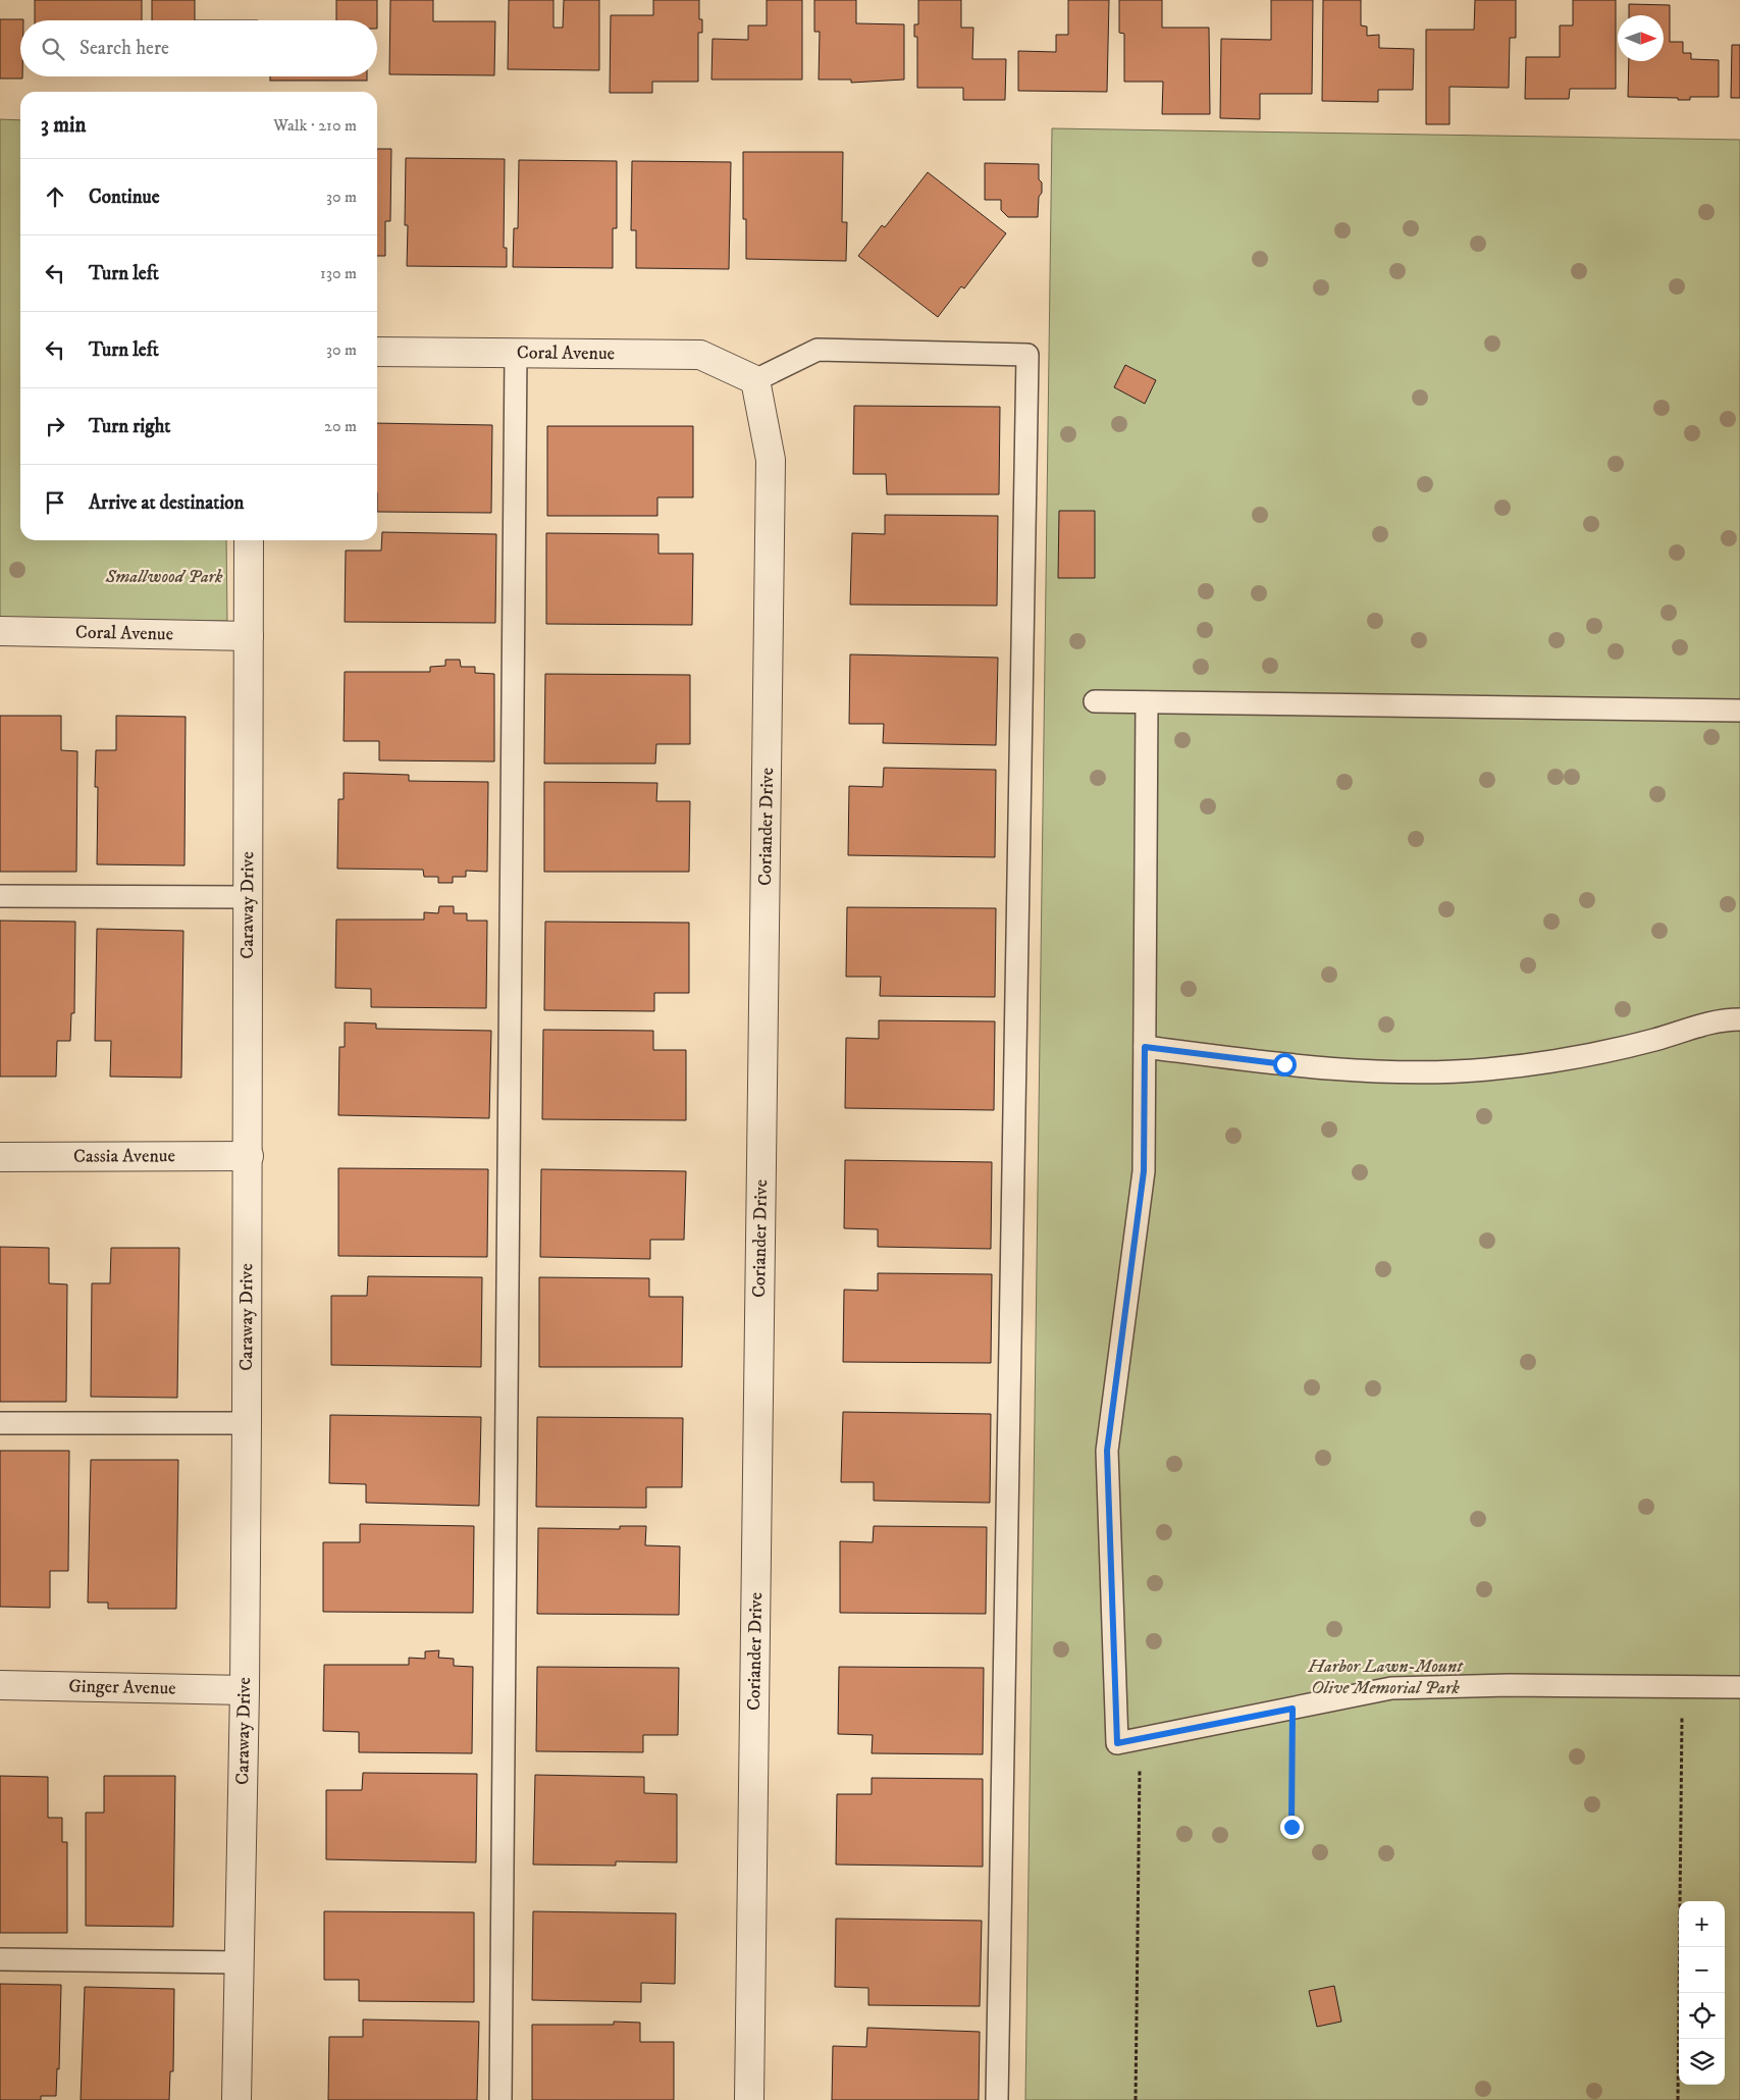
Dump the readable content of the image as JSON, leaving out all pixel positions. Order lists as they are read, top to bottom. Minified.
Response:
{"streets":{"street":["Coral Avenue","Coriander Drive","Caraway Drive","Cassia Avenue","Ginger Avenue"]},"crossings":[["Coral Avenue","Coriander Drive"],["Coral Avenue","Caraway Drive"],["Caraway Drive","Cassia Avenue"],["Caraway Drive","Ginger Avenue"]],"parks":["Smallwood Park","Harbor Lawn-Mount Olive Memorial Park"],"north":"right","page":{"search":"Search here","heading":["3 min","Walk · 210 m"],"list":[["Continue","30 m"],["Turn left","130 m"],["Turn left","30 m"],["Turn right","20 m"],"Arrive at destination"],"map_buttons":["+","−"]}}
